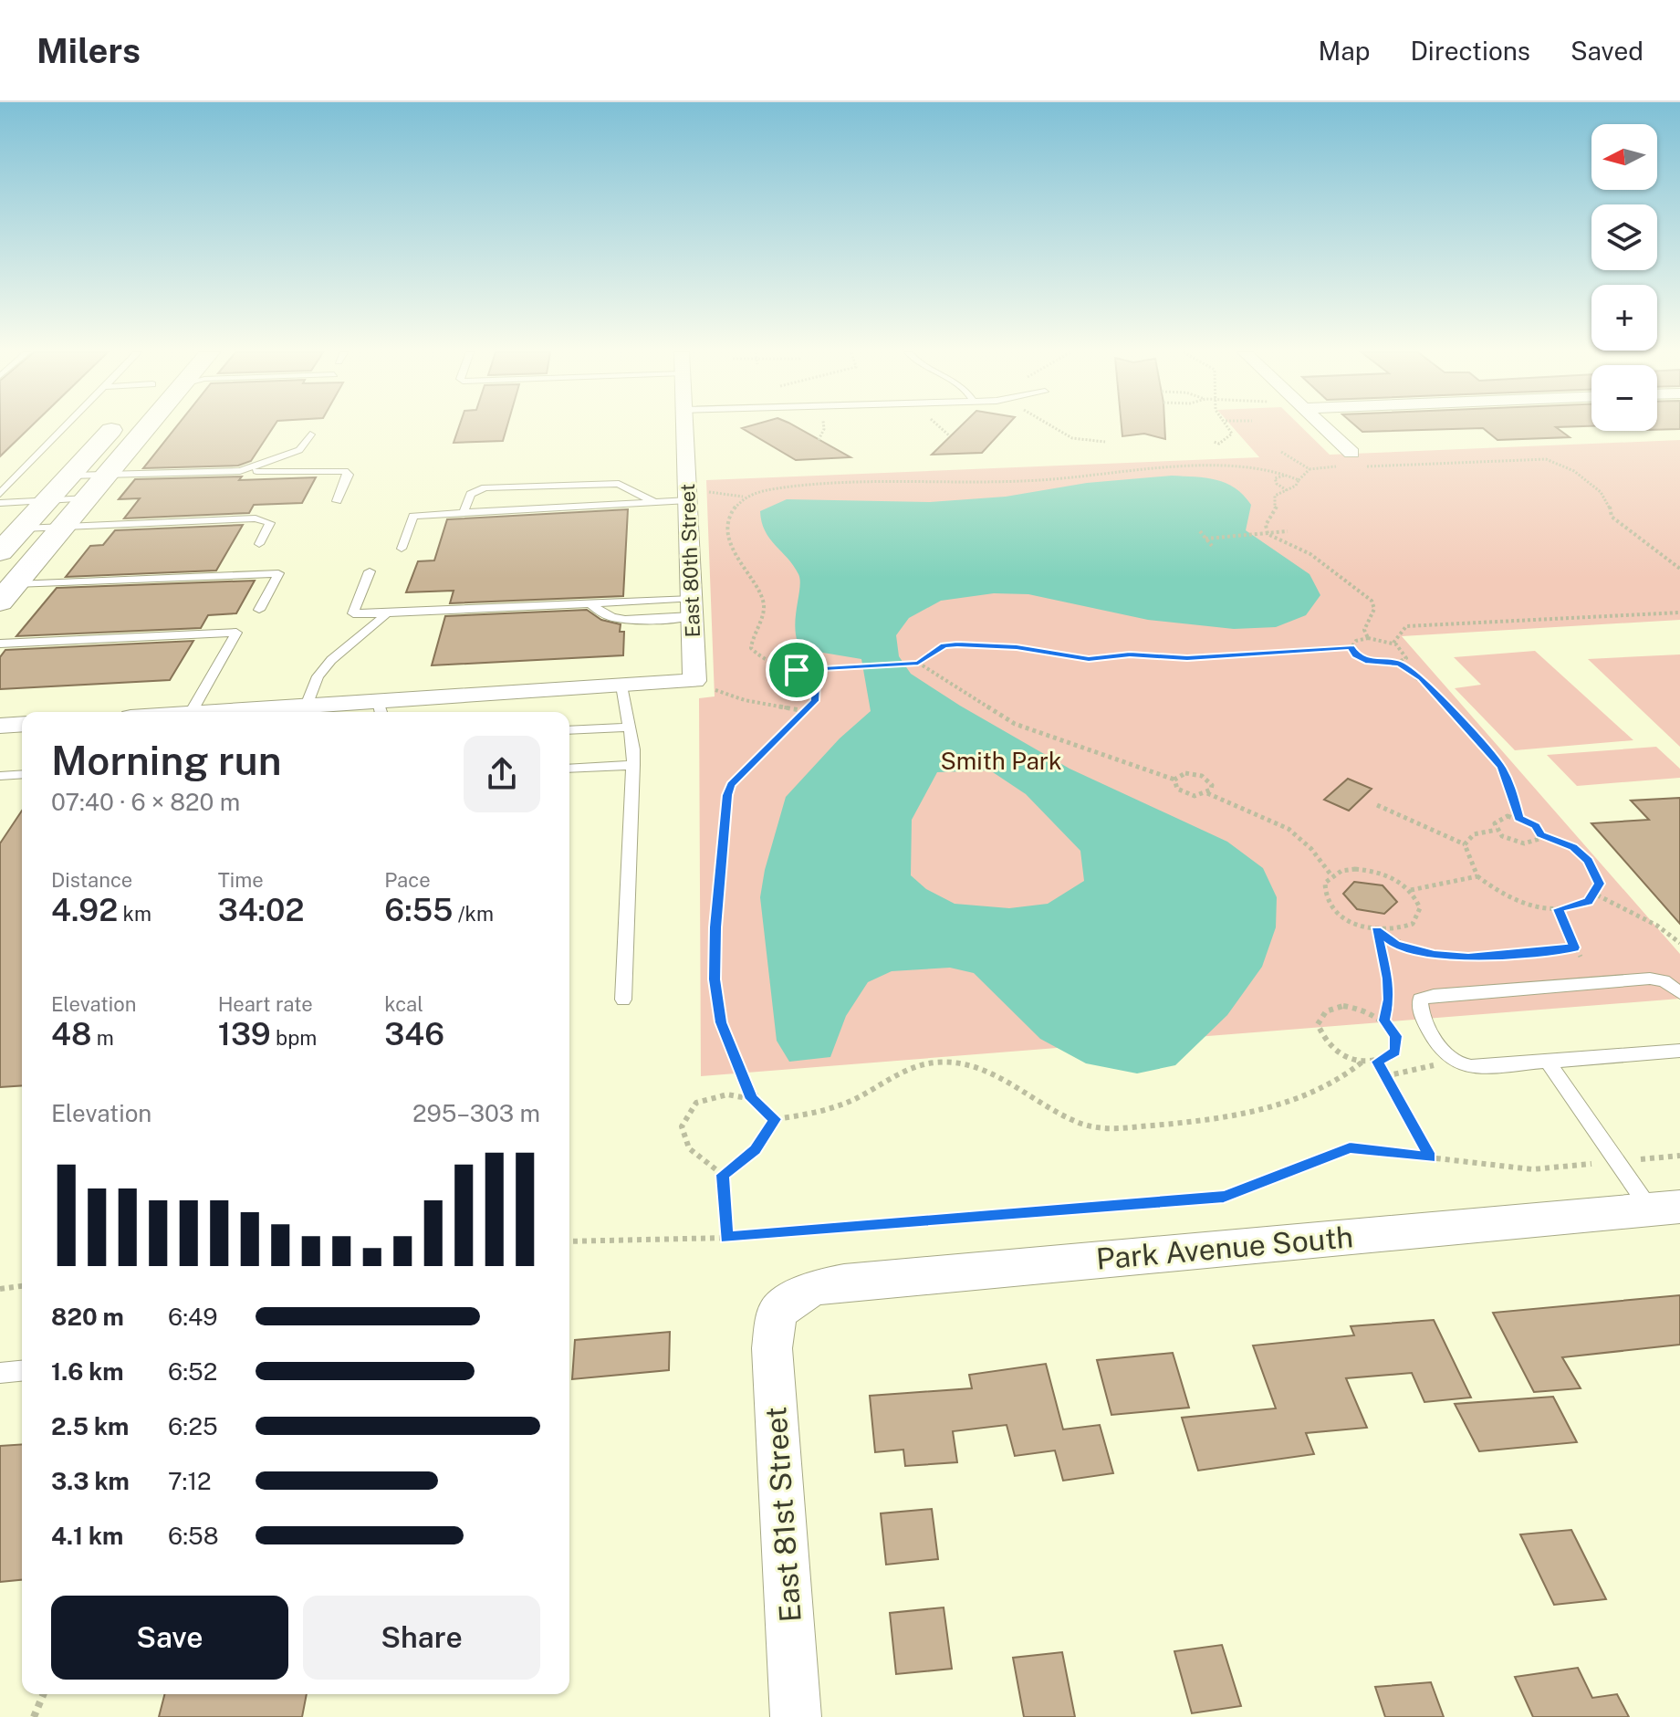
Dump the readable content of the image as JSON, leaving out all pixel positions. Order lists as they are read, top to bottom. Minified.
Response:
{"streets":{"street":["East 80th Street","Park Avenue South","East 81st Street"]},"crossings":[["Park Avenue South","East 81st Street"]],"parks":["Smith Park"],"north":"left","page":{"header":"Milers","nav":["Map","Directions","Saved"],"map_buttons":["+","−"],"heading":["Morning run","07:40 · 6 × 820 m"],"stats":[["Distance","4.92 km"],["Time","34:02"],["Pace","6:55 /km"],["Elevation","48 m"],["Heart rate","139 bpm"],["kcal","346"]],"chart":["Elevation","295–303 m"],"list":[{"name":"820 m","note":"6:49"},{"name":"1.6 km","note":"6:52"},{"name":"2.5 km","note":"6:25"},{"name":"3.3 km","note":"7:12"},{"name":"4.1 km","note":"6:58"}],"buttons":["Save","Share"]}}
